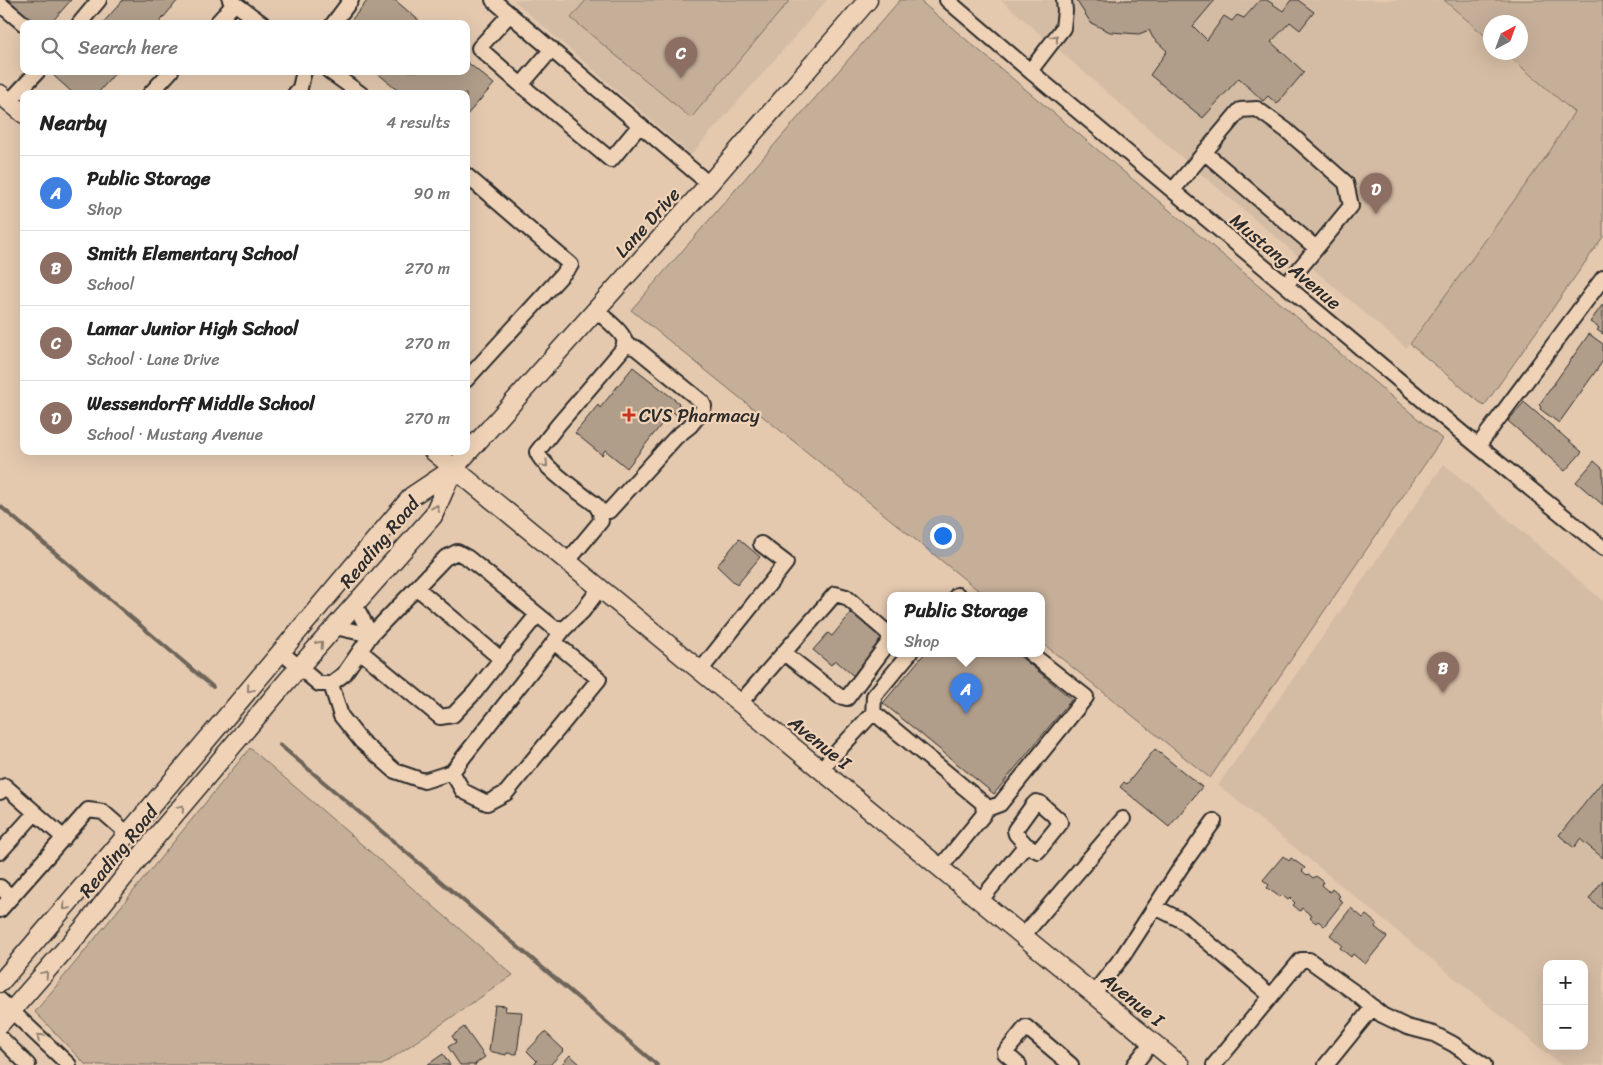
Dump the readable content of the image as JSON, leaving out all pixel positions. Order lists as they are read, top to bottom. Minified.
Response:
{"streets":{"main road":["Lane Drive","Reading Road","Avenue I"],"street":["Mustang Avenue"]},"crossings":[["Lane Drive","Reading Road"],["Lane Drive","Avenue I"],["Reading Road","Avenue I"]],"places":{"health":["CVS Pharmacy"]},"north":"top right","page":{"search":"Search here","pins":["C","D","B","A"],"heading":["Nearby","4 results"],"list":[{"mark":"A","name":"Public Storage","note":"Shop","value":"90 m"},{"mark":"B","name":"Smith Elementary School","note":"School","value":"270 m"},{"mark":"C","name":"Lamar Junior High School","note":"School · Lane Drive","value":"270 m"},{"mark":"D","name":"Wessendorff Middle School","note":"School · Mustang Avenue","value":"270 m"}],"popup":["Public Storage","Shop"],"map_buttons":["+","−"]}}
